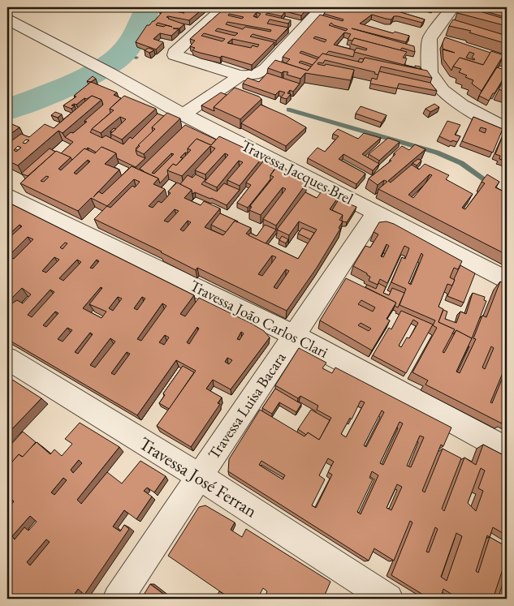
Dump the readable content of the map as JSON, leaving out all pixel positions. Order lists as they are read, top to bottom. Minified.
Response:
{"streets":{"street":["Travessa Jacques Brel","Travessa João Carlos Clari","Travessa Luisa Bacara","Travessa José Ferran"]},"crossings":[["Travessa Jacques Brel","Travessa Luisa Bacara"],["Travessa João Carlos Clari","Travessa Luisa Bacara"],["Travessa Luisa Bacara","Travessa José Ferran"]]}
